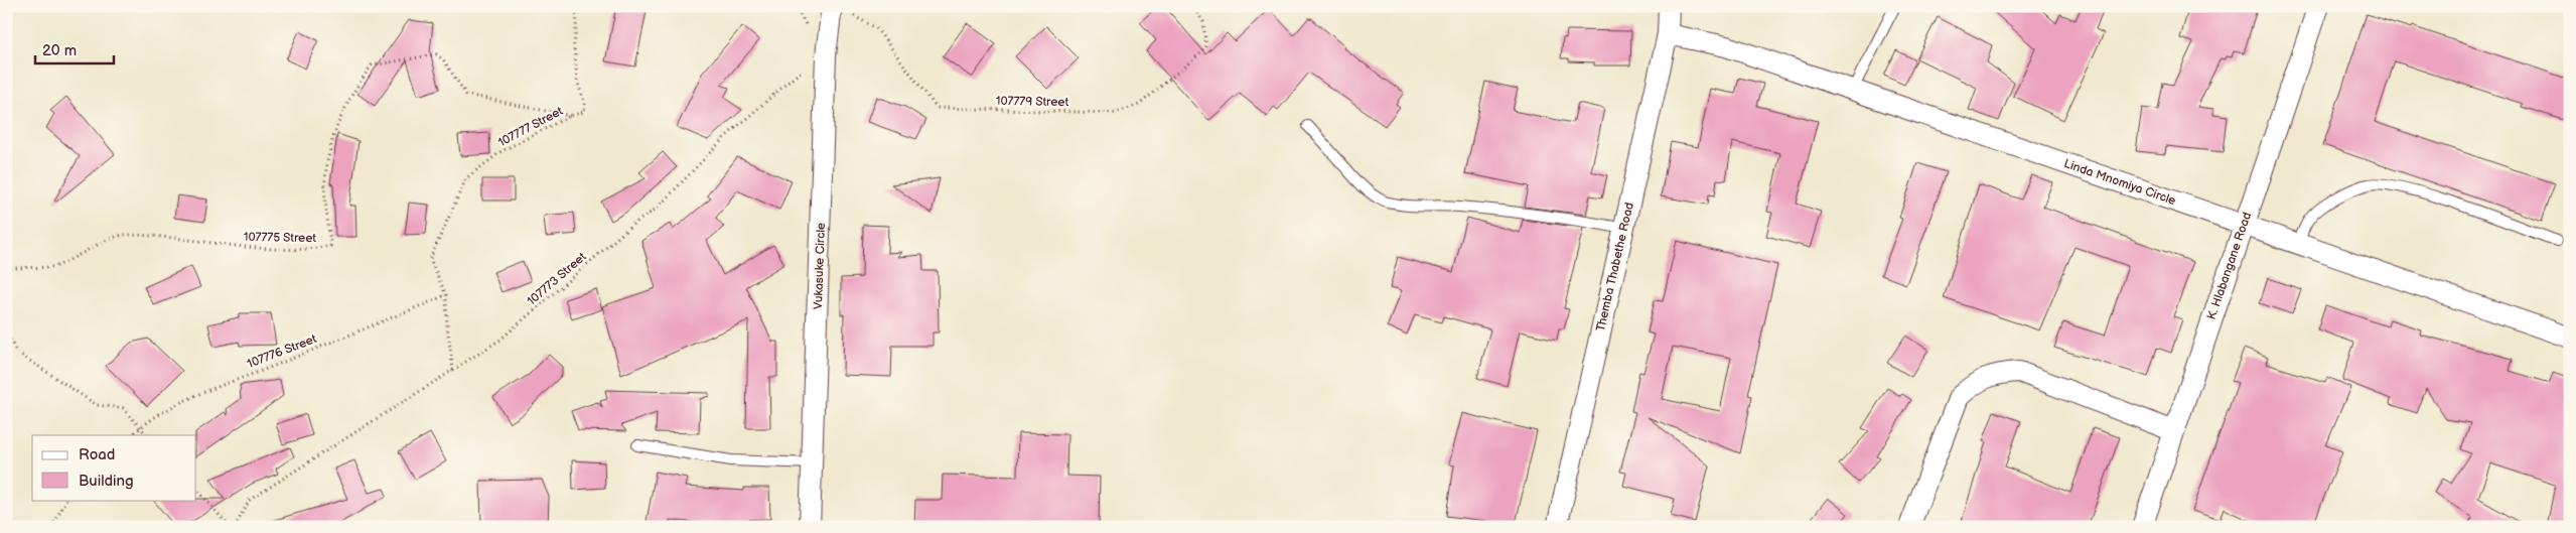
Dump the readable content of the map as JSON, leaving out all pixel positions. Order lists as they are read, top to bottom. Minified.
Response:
{"streets":{"street":["Linda Mnomiya Circle","Vukasuke Circle","K. Hlabangane Road","Themba Thabethe Road"],"path":["107779 Street","107777 Street","107775 Street","107773 Street","107776 Street"]},"crossings":[["107777 Street","107775 Street"],["107777 Street","107773 Street"],["107777 Street","107776 Street"],["Linda Mnomiya Circle","K. Hlabangane Road"],["Linda Mnomiya Circle","Themba Thabethe Road"],["Vukasuke Circle","107773 Street"]],"legend":["Road","Building"],"scale_bar":"20 m"}
